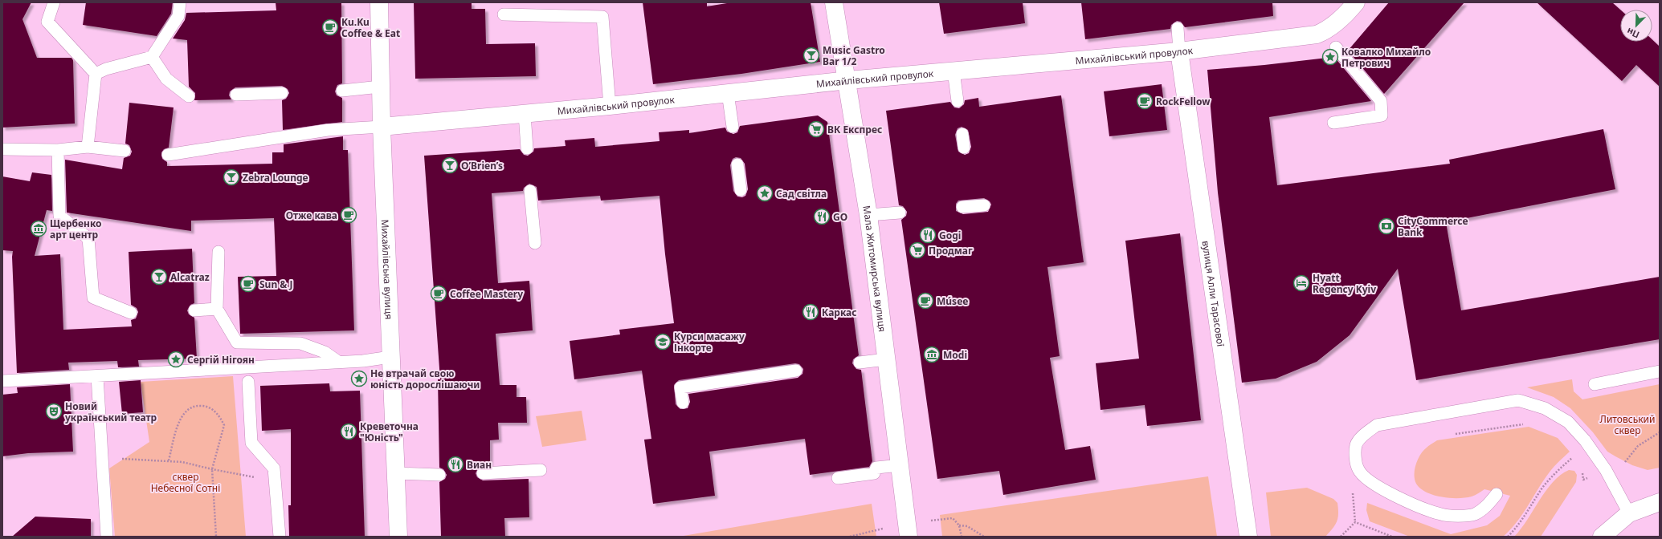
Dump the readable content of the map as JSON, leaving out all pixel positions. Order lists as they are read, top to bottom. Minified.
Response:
{"streets":{"street":["Михайлівський провулок","Мала Житомирська вулиця","Михайлівська вулиця","вулиця Алли Тарасової"]},"crossings":[["Михайлівський провулок","Мала Житомирська вулиця"],["Михайлівський провулок","Михайлівська вулиця"],["Михайлівський провулок","вулиця Алли Тарасової"]],"parks":["Литовський сквер","сквер Небесної Сотні"],"places":{"cafe":["Ku.Ku Coffee & Eat","RockFellow","Отже кава","Sun & J","Coffee Mastery","Músee"],"bar":["Music Gastro Bar 1/2","O’Brien’s","Zebra Lounge","Alcatraz"],"place":["Ковалко Михайло Петрович","Сад світла","Сергій Нігоян","Не втрачай свою юність дорослішаючи"],"supermarket":["ВК Експрес","Продмаг"],"restaurant":["GO","Gogi","Каркас","Креветочна \"Юність\"","Виан"],"bank":["CityCommerce Bank"],"museum":["Щербенко арт центр","Modi"],"hotel":["Hyatt Regency Kyiv"],"school or university":["Курси масажу Інкорте"],"theatre":["Новий український театр"]},"north":"bottom left"}
